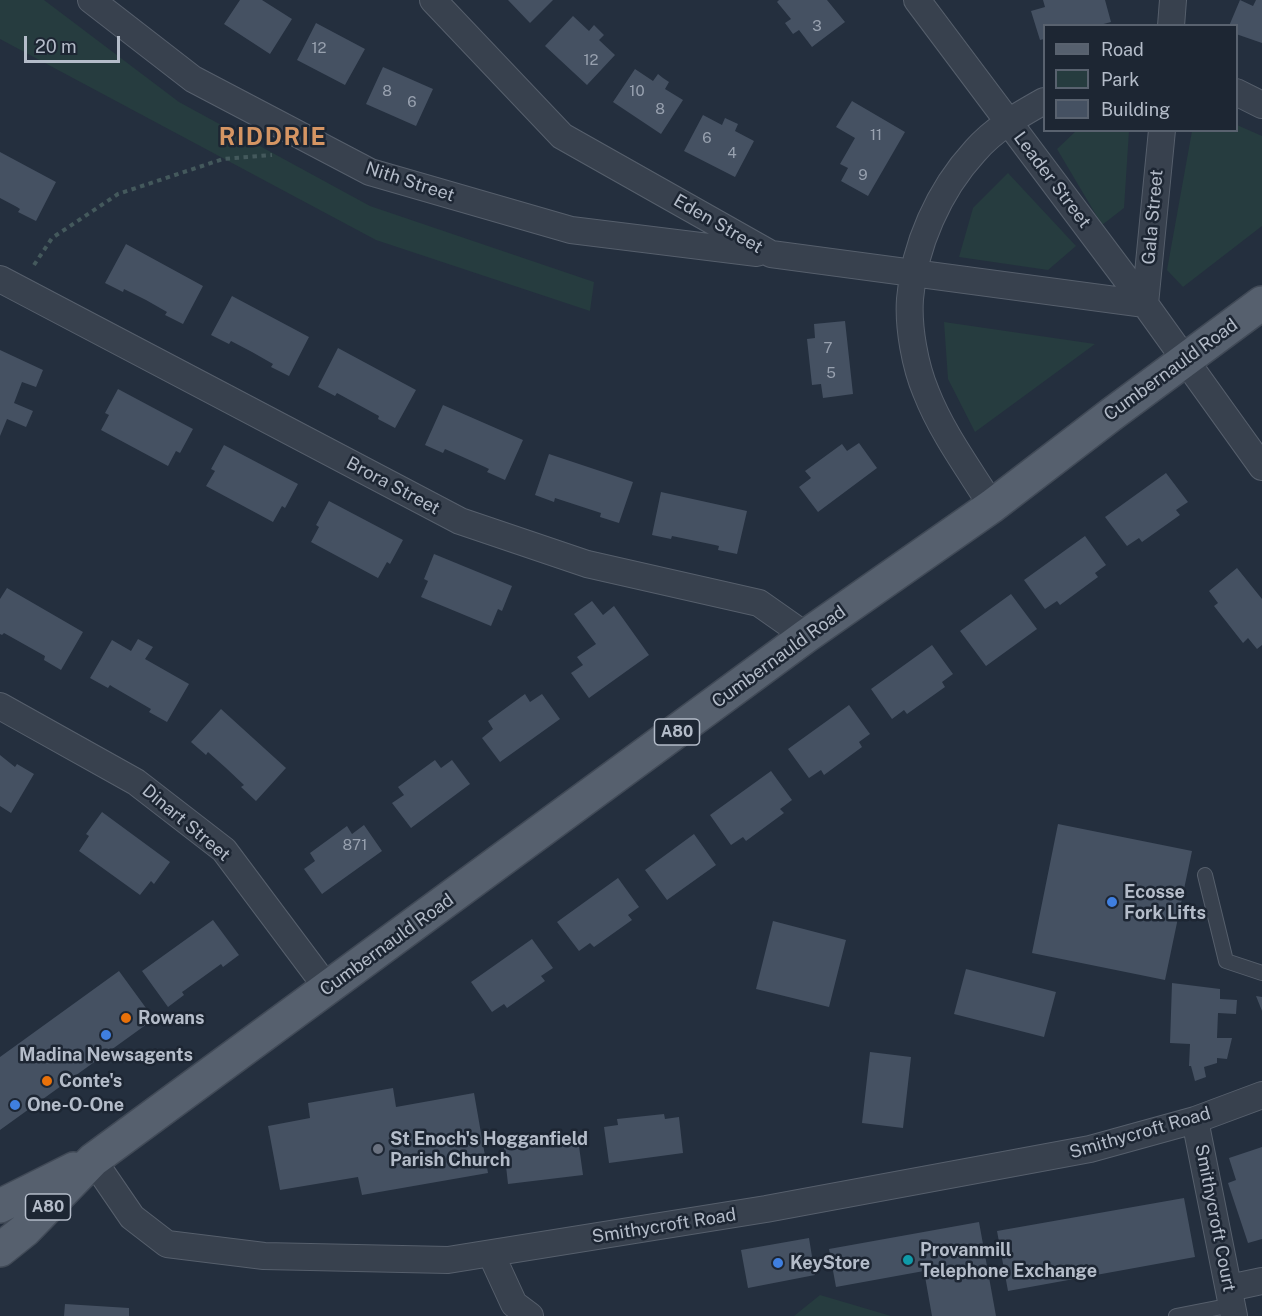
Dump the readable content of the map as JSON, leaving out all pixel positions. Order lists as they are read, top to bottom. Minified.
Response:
{"streets":{"main road":["Cumbernauld Road","A80"],"street":["Leader Street","Nith Street","Gala Street","Eden Street","Brora Street","Dinart Street","Smithycroft Road","Smithycroft Court"]},"crossings":[["Leader Street","Gala Street"],["Leader Street","Eden Street"],["Leader Street","Cumbernauld Road"],["Nith Street","Eden Street"],["Gala Street","Eden Street"],["Cumbernauld Road","Brora Street"],["Cumbernauld Road","Dinart Street"],["Cumbernauld Road","Smithycroft Road"],["Smithycroft Road","Smithycroft Court"]],"districts":["RIDDRIE"],"places":["Ecosse Fork Lifts","Rowans","Madina Newsagents","Conte's","One-O-One","St Enoch's Hogganfield Parish Church","Provanmill Telephone Exchange","KeyStore"],"house_numbers":["3","12","12","8","10","6","8","11","6","4","9","7","5","871"],"legend":["Road","Park","Building"],"scale_bar":"20 m"}
